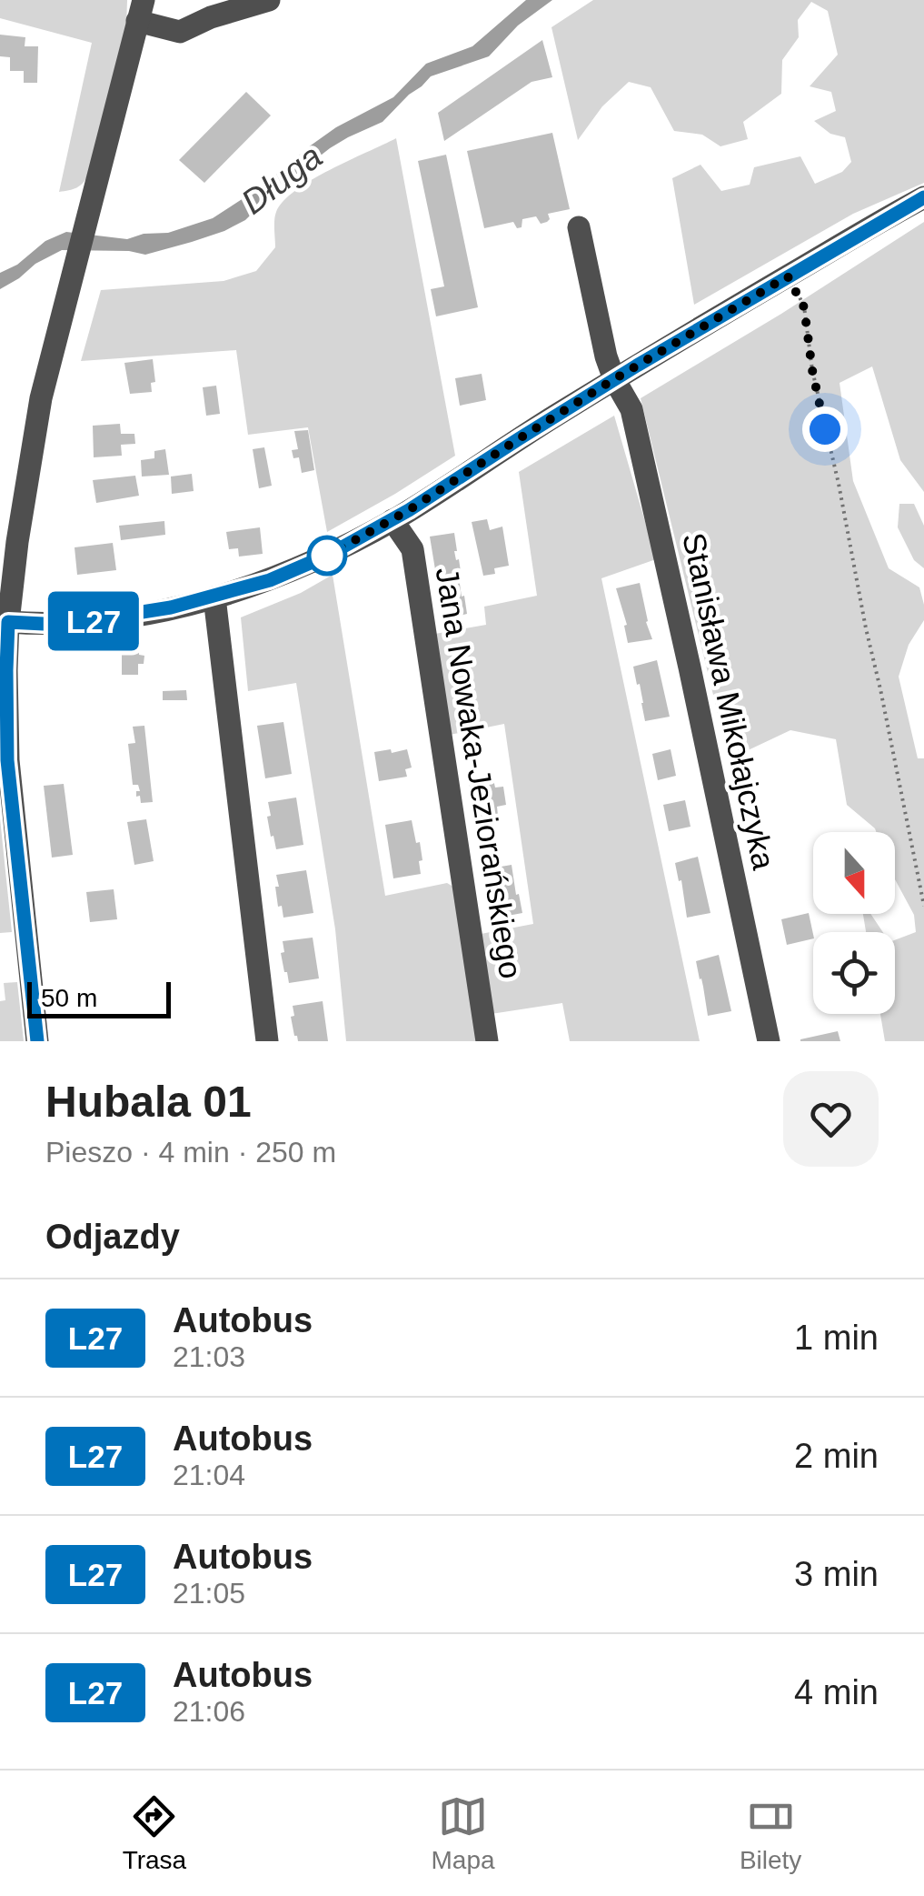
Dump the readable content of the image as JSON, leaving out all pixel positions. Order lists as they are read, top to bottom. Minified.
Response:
{"streets":{"street":["Stanisława Mikołajczyka","Jana Nowaka-Jeziorańskiego"]},"water":["Długa"],"lines":["bus line L27"],"scale_bar":"50 m","north":"bottom","page":{"on_map":"L27","scale":"50 m","heading":[["Hubala 01","Pieszo · 4 min · 250 m"],"Odjazdy"],"list":[{"mark":"L27","name":"Autobus","note":"21:03","value":"1 min"},{"mark":"L27","name":"Autobus","note":"21:04","value":"2 min"},{"mark":"L27","name":"Autobus","note":"21:05","value":"3 min"},{"mark":"L27","name":"Autobus","note":"21:06","value":"4 min"}],"tabs":["Trasa","Mapa","Bilety"]}}
